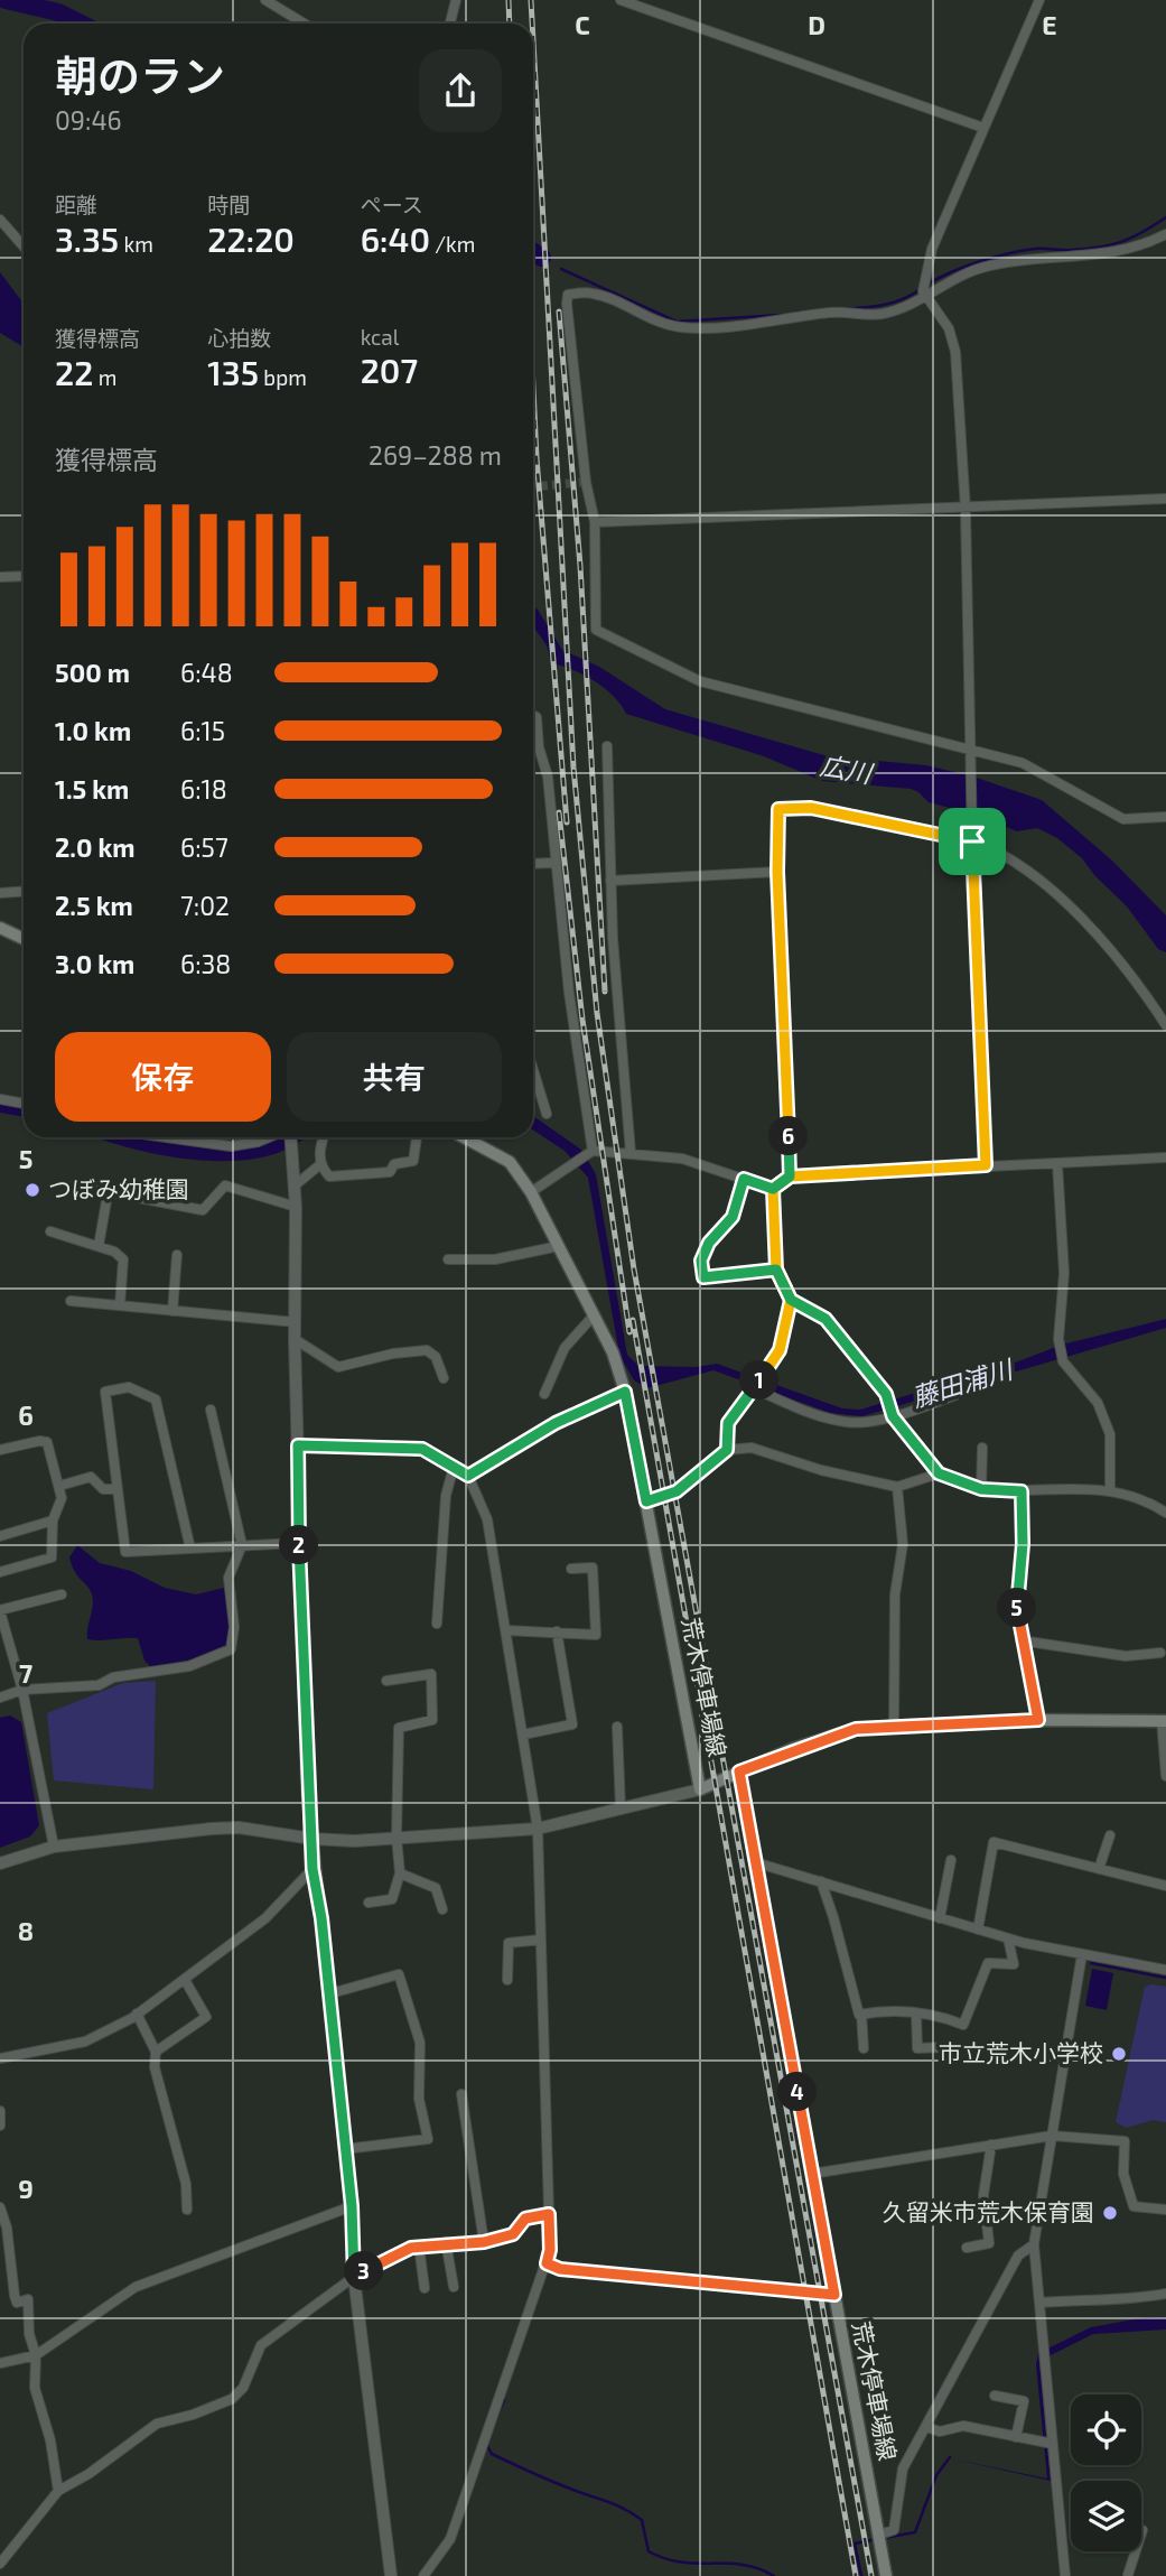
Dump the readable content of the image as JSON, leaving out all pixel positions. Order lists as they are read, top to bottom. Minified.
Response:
{"streets":{"main road":["荒木停車場線"]},"water":["広川","藤田浦川"],"places":["つぼみ幼稚園","市立荒木小学校","久留米市荒木保育園"],"page":{"heading":["朝のラン","09:46"],"stats":[["距離","3.35 km"],["時間","22:20"],["ペース","6:40 /km"],["獲得標高","22 m"],["心拍数","135 bpm"],["kcal","207"]],"chart":["獲得標高","269–288 m"],"list":[{"name":"500 m","note":"6:48"},{"name":"1.0 km","note":"6:15"},{"name":"1.5 km","note":"6:18"},{"name":"2.0 km","note":"6:57"},{"name":"2.5 km","note":"7:02"},{"name":"3.0 km","note":"6:38"}],"buttons":["保存","共有"],"pins":["6","1","2","5","4","3"]},"grid":{"columns":["C","D","E"],"rows":["5","6","7","8","9"]}}
